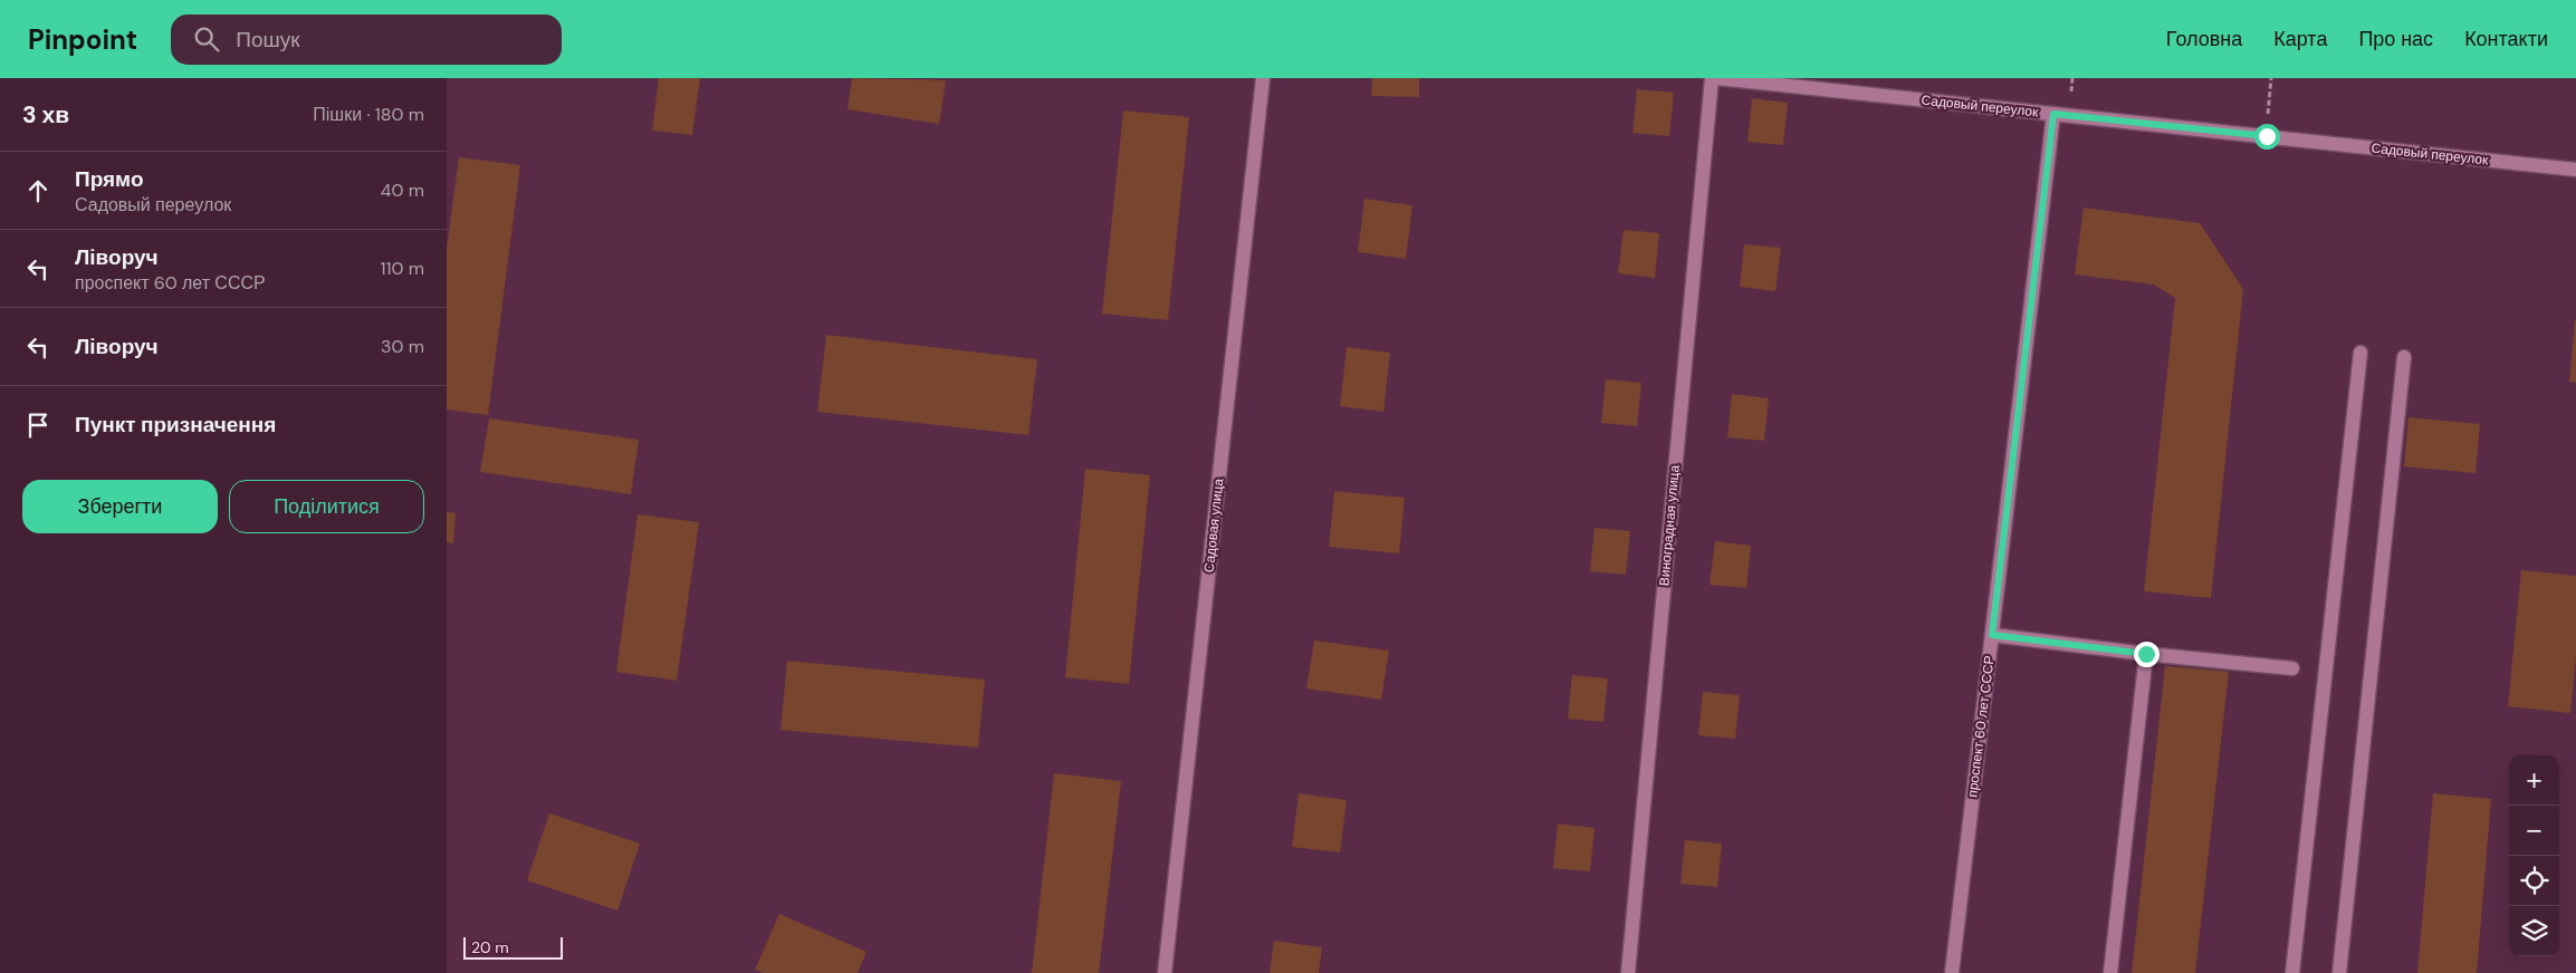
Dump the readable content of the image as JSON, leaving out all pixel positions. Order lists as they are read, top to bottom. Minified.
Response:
{"streets":{"street":["Садовый переулок","Садовая улица","Виноградная улица","проспект 60 лет СССР"]},"crossings":[["Садовый переулок","проспект 60 лет СССР"]],"scale_bar":"20 m","page":{"header":"Pinpoint","search":"Пошук","nav":["Головна","Карта","Про нас","Контакти"],"heading":["3 хв","Пішки · 180 m"],"list":[["Прямо","Садовый переулок","40 m"],["Ліворуч","проспект 60 лет СССР","110 m"],["Ліворуч","30 m"],"Пункт призначення"],"buttons":["Зберегти","Поділитися"],"map_buttons":["+","−"],"scale":"20 m"}}
